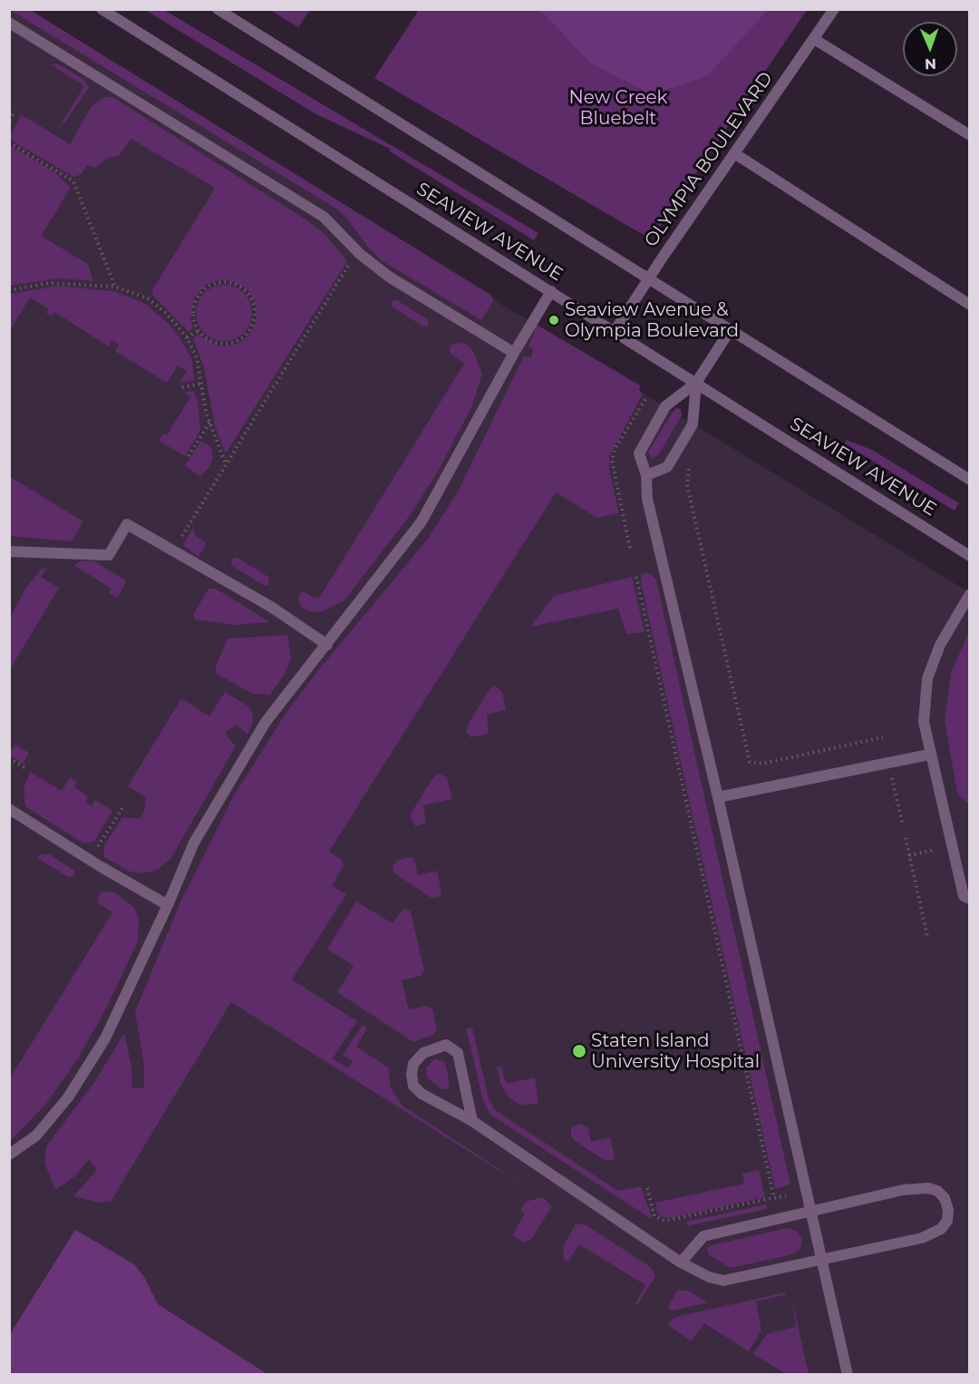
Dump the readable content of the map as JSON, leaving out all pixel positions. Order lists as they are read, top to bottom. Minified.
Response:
{"streets":{"street":["OLYMPIA BOULEVARD","SEAVIEW AVENUE"]},"crossings":[["OLYMPIA BOULEVARD","SEAVIEW AVENUE"]],"parks":["New Creek Bluebelt"],"places":["Seaview Avenue & Olympia Boulevard","Staten Island University Hospital"],"north":"bottom"}
